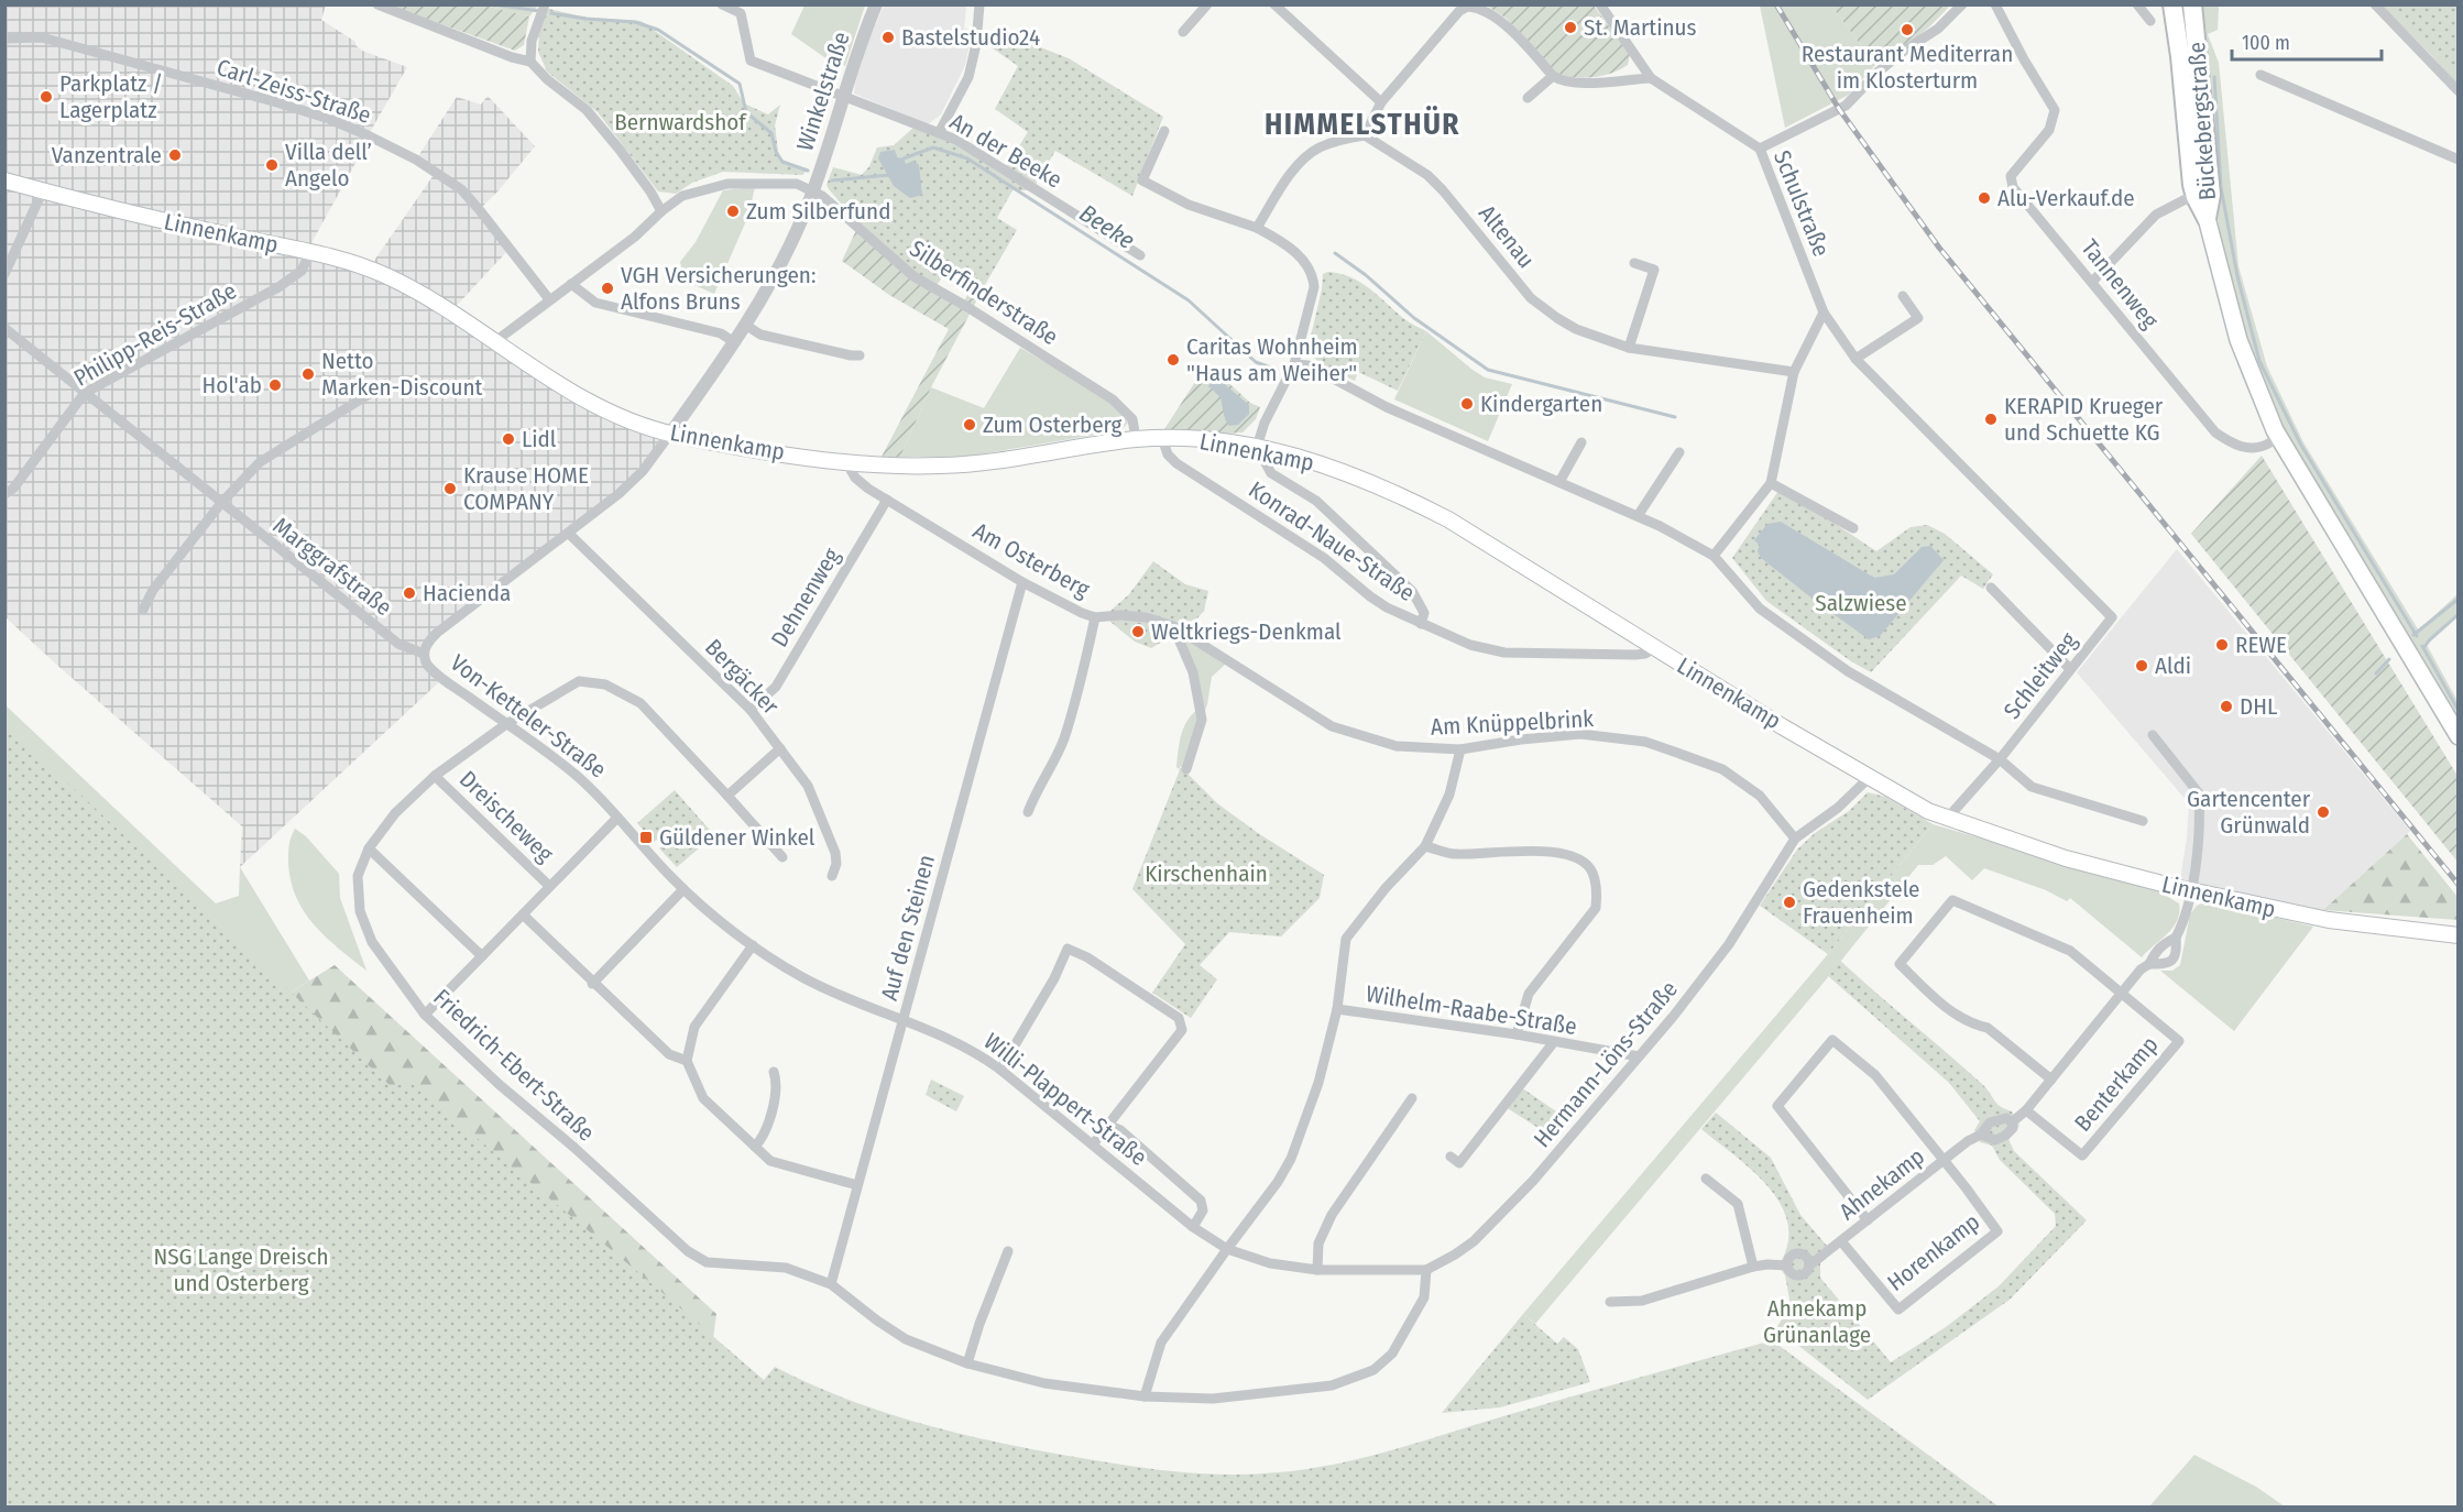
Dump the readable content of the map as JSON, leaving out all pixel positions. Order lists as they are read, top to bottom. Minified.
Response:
{"streets":{"highway":["Bückebergstraße"],"main road":["Linnenkamp"],"street":["Carl-Zeiss-Straße","Winkelstraße","An der Beeke","Schulstraße","Altenau","Tannenweg","Silberfinderstraße","Philipp-Reis-Straße","Konrad-Naue-Straße","Am Osterberg","Marggrafstraße","Dehnenweg","Schleitweg","Bergäcker","Von-Ketteler-Straße","Am Knüppelbrink","Dreischeweg","Auf den Steinen","Wilhelm-Raabe-Straße","Hermann-Löns-Straße","Friedrich-Ebert-Straße","Benterkamp","Willi-Plappert-Straße","Ahnekamp","Horenkamp"]},"crossings":[["Carl-Zeiss-Straße","Silberfinderstraße"],["Winkelstraße","An der Beeke"],["Winkelstraße","Silberfinderstraße"],["Winkelstraße","Von-Ketteler-Straße"],["Schulstraße","Schleitweg"],["Linnenkamp","Silberfinderstraße"],["Linnenkamp","Philipp-Reis-Straße"],["Linnenkamp","Konrad-Naue-Straße"],["Linnenkamp","Am Osterberg"],["Linnenkamp","Schleitweg"],["Linnenkamp","Von-Ketteler-Straße"],["Linnenkamp","Hermann-Löns-Straße"],["Silberfinderstraße","Von-Ketteler-Straße"],["Philipp-Reis-Straße","Marggrafstraße"],["Am Osterberg","Dehnenweg"],["Am Osterberg","Am Knüppelbrink"],["Am Osterberg","Auf den Steinen"],["Marggrafstraße","Von-Ketteler-Straße"],["Dehnenweg","Bergäcker"],["Bergäcker","Von-Ketteler-Straße"],["Von-Ketteler-Straße","Dreischeweg"],["Von-Ketteler-Straße","Auf den Steinen"],["Von-Ketteler-Straße","Friedrich-Ebert-Straße"],["Von-Ketteler-Straße","Willi-Plappert-Straße"],["Am Knüppelbrink","Hermann-Löns-Straße"],["Dreischeweg","Friedrich-Ebert-Straße"],["Auf den Steinen","Friedrich-Ebert-Straße"],["Auf den Steinen","Willi-Plappert-Straße"],["Wilhelm-Raabe-Straße","Hermann-Löns-Straße"],["Hermann-Löns-Straße","Friedrich-Ebert-Straße"],["Hermann-Löns-Straße","Willi-Plappert-Straße"],["Friedrich-Ebert-Straße","Willi-Plappert-Straße"],["Benterkamp","Ahnekamp"],["Ahnekamp","Horenkamp"]],"districts":["HIMMELSTHÜR"],"water":["Beeke"],"parks":["Bernwardshof","Salzwiese","Kirschenhain","NSG Lange Dreisch und Osterberg","Ahnekamp Grünanlage"],"places":{"other":["St. Martinus","Restaurant Mediterran im Klosterturm","Bastelstudio24","Parkplatz / Lagerplatz","Vanzentrale","Villa dell’ Angelo","Alu-Verkauf.de","Zum Silberfund","VGH Versicherungen: Alfons Bruns","Caritas Wohnheim \"Haus am Weiher\"","Netto Marken-Discount","Hol'ab","Kindergarten","KERAPID Krueger und Schuette KG","Zum Osterberg","Lidl","Krause HOME COMPANY","Hacienda","Weltkriegs-Denkmal","REWE","Aldi","DHL","Gartencenter Grünwald","Gedenkstele Frauenheim"],"transit":["Güldener Winkel"]},"scale_bar":"100 m"}
